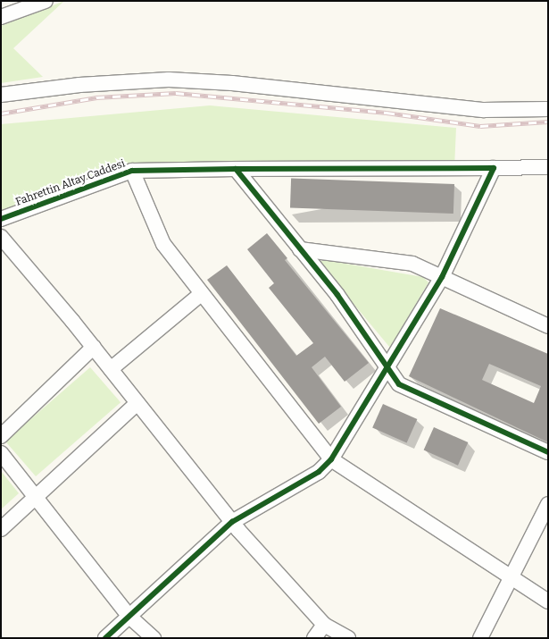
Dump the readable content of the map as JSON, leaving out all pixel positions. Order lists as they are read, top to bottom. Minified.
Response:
{"streets":{"street":["Fahrettin Altay Caddesi"]}}
